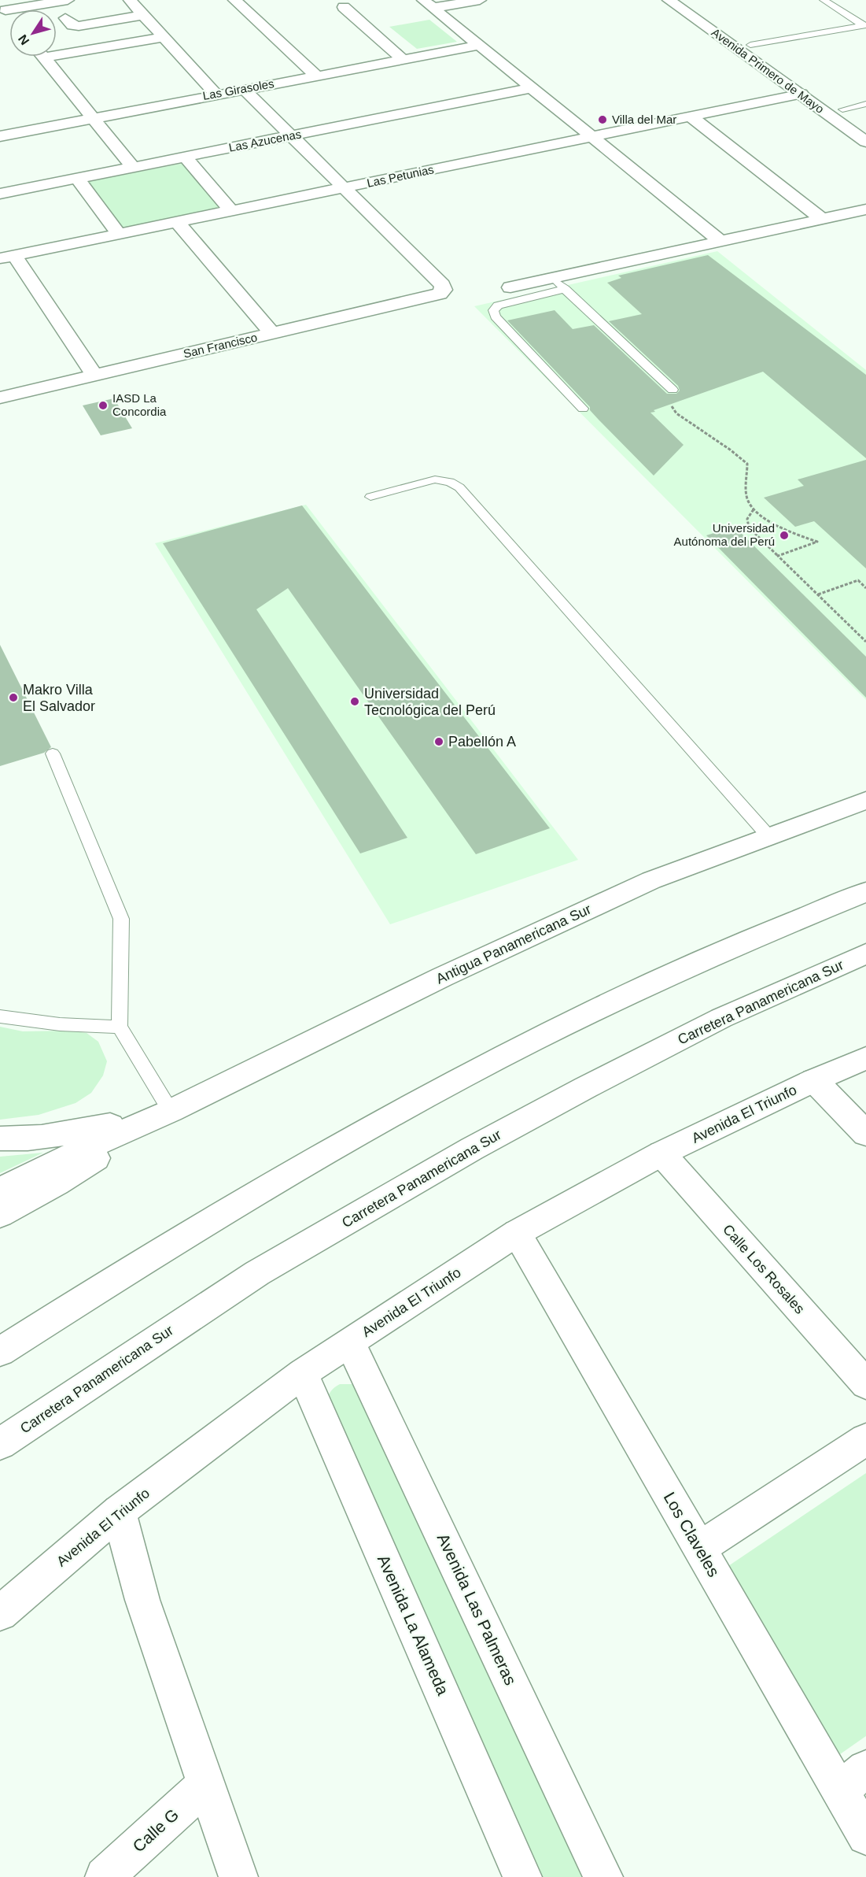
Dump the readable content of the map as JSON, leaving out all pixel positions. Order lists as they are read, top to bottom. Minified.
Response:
{"streets":{"main road":["Avenida Primero de Mayo","Las Girasoles","Las Azucenas","Las Petunias","San Francisco","Antigua Panamericana Sur","Carretera Panamericana Sur","Avenida El Triunfo","Calle Los Rosales","Los Claveles","Avenida Las Palmeras","Avenida La Alameda","Calle G"]},"crossings":[["Avenida Primero de Mayo","Las Petunias"],["Las Petunias","San Francisco"],["Avenida El Triunfo","Calle Los Rosales"],["Avenida El Triunfo","Los Claveles"],["Avenida El Triunfo","Avenida Las Palmeras"],["Avenida El Triunfo","Avenida La Alameda"]],"places":["Villa del Mar","IASD La Concordia","Universidad Autónoma del Perú","Makro Villa El Salvador","Universidad Tecnológica del Perú","Pabellón A"],"north":"bottom left"}
